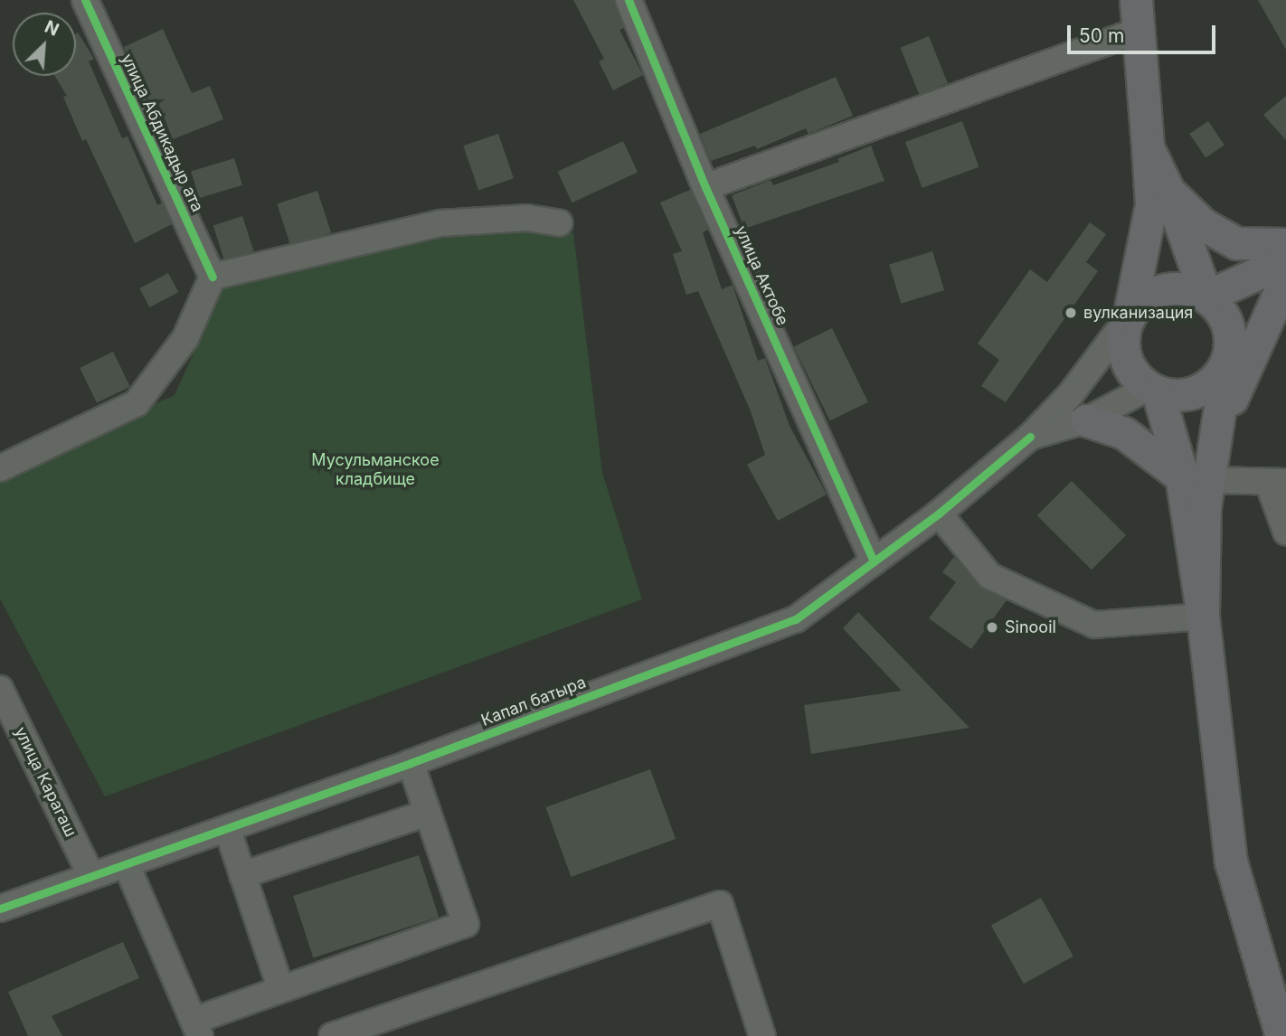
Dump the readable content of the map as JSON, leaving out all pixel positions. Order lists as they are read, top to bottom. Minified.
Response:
{"streets":{"street":["улица Абдикадыр ата","улица Актобе","Капал батыра","улица Карагаш"]},"crossings":[["улица Актобе","Капал батыра"],["Капал батыра","улица Карагаш"]],"parks":["Мусульманское кладбище"],"places":["вулканизация","Sinooil"],"scale_bar":"50 m","north":"top right"}
